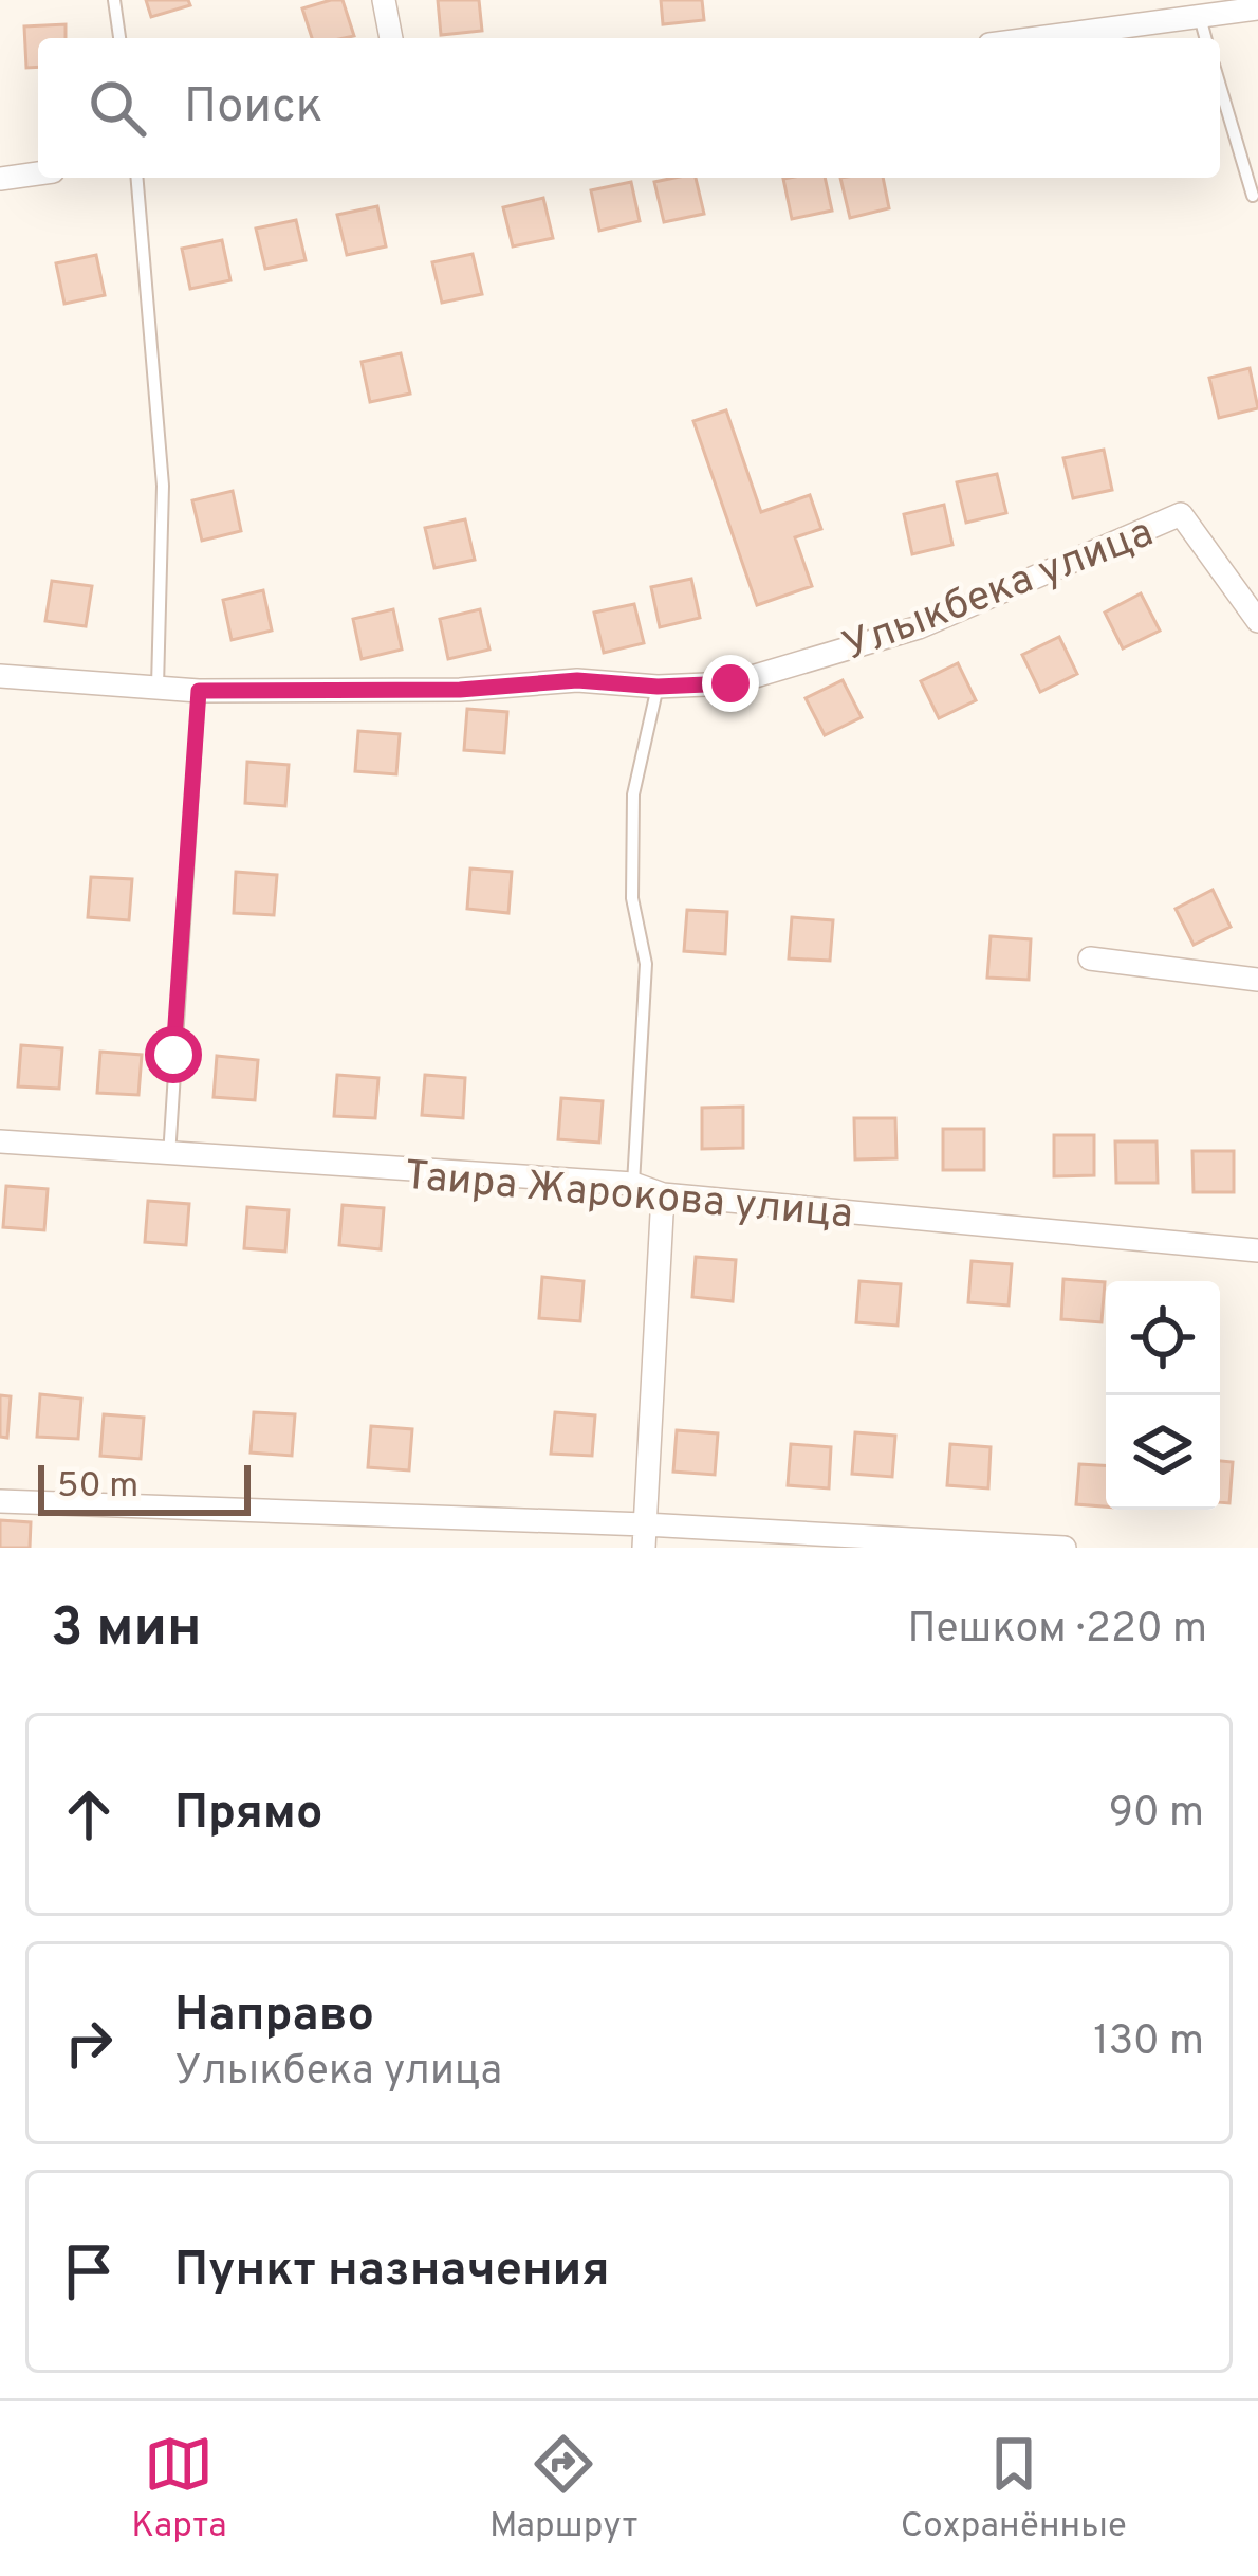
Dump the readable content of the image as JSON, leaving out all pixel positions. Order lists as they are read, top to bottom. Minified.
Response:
{"streets":{"street":["Улыкбека улица","Таира Жарокова улица"]},"scale_bar":"50 m","page":{"search":"Поиск","scale":"50 m","heading":["3 мин","Пешком · 220 m"],"list":[["Прямо","90 m"],["Направо","Улыкбека улица","130 m"],"Пункт назначения"],"nav":["Карта","Маршрут","Сохранённые"]}}
